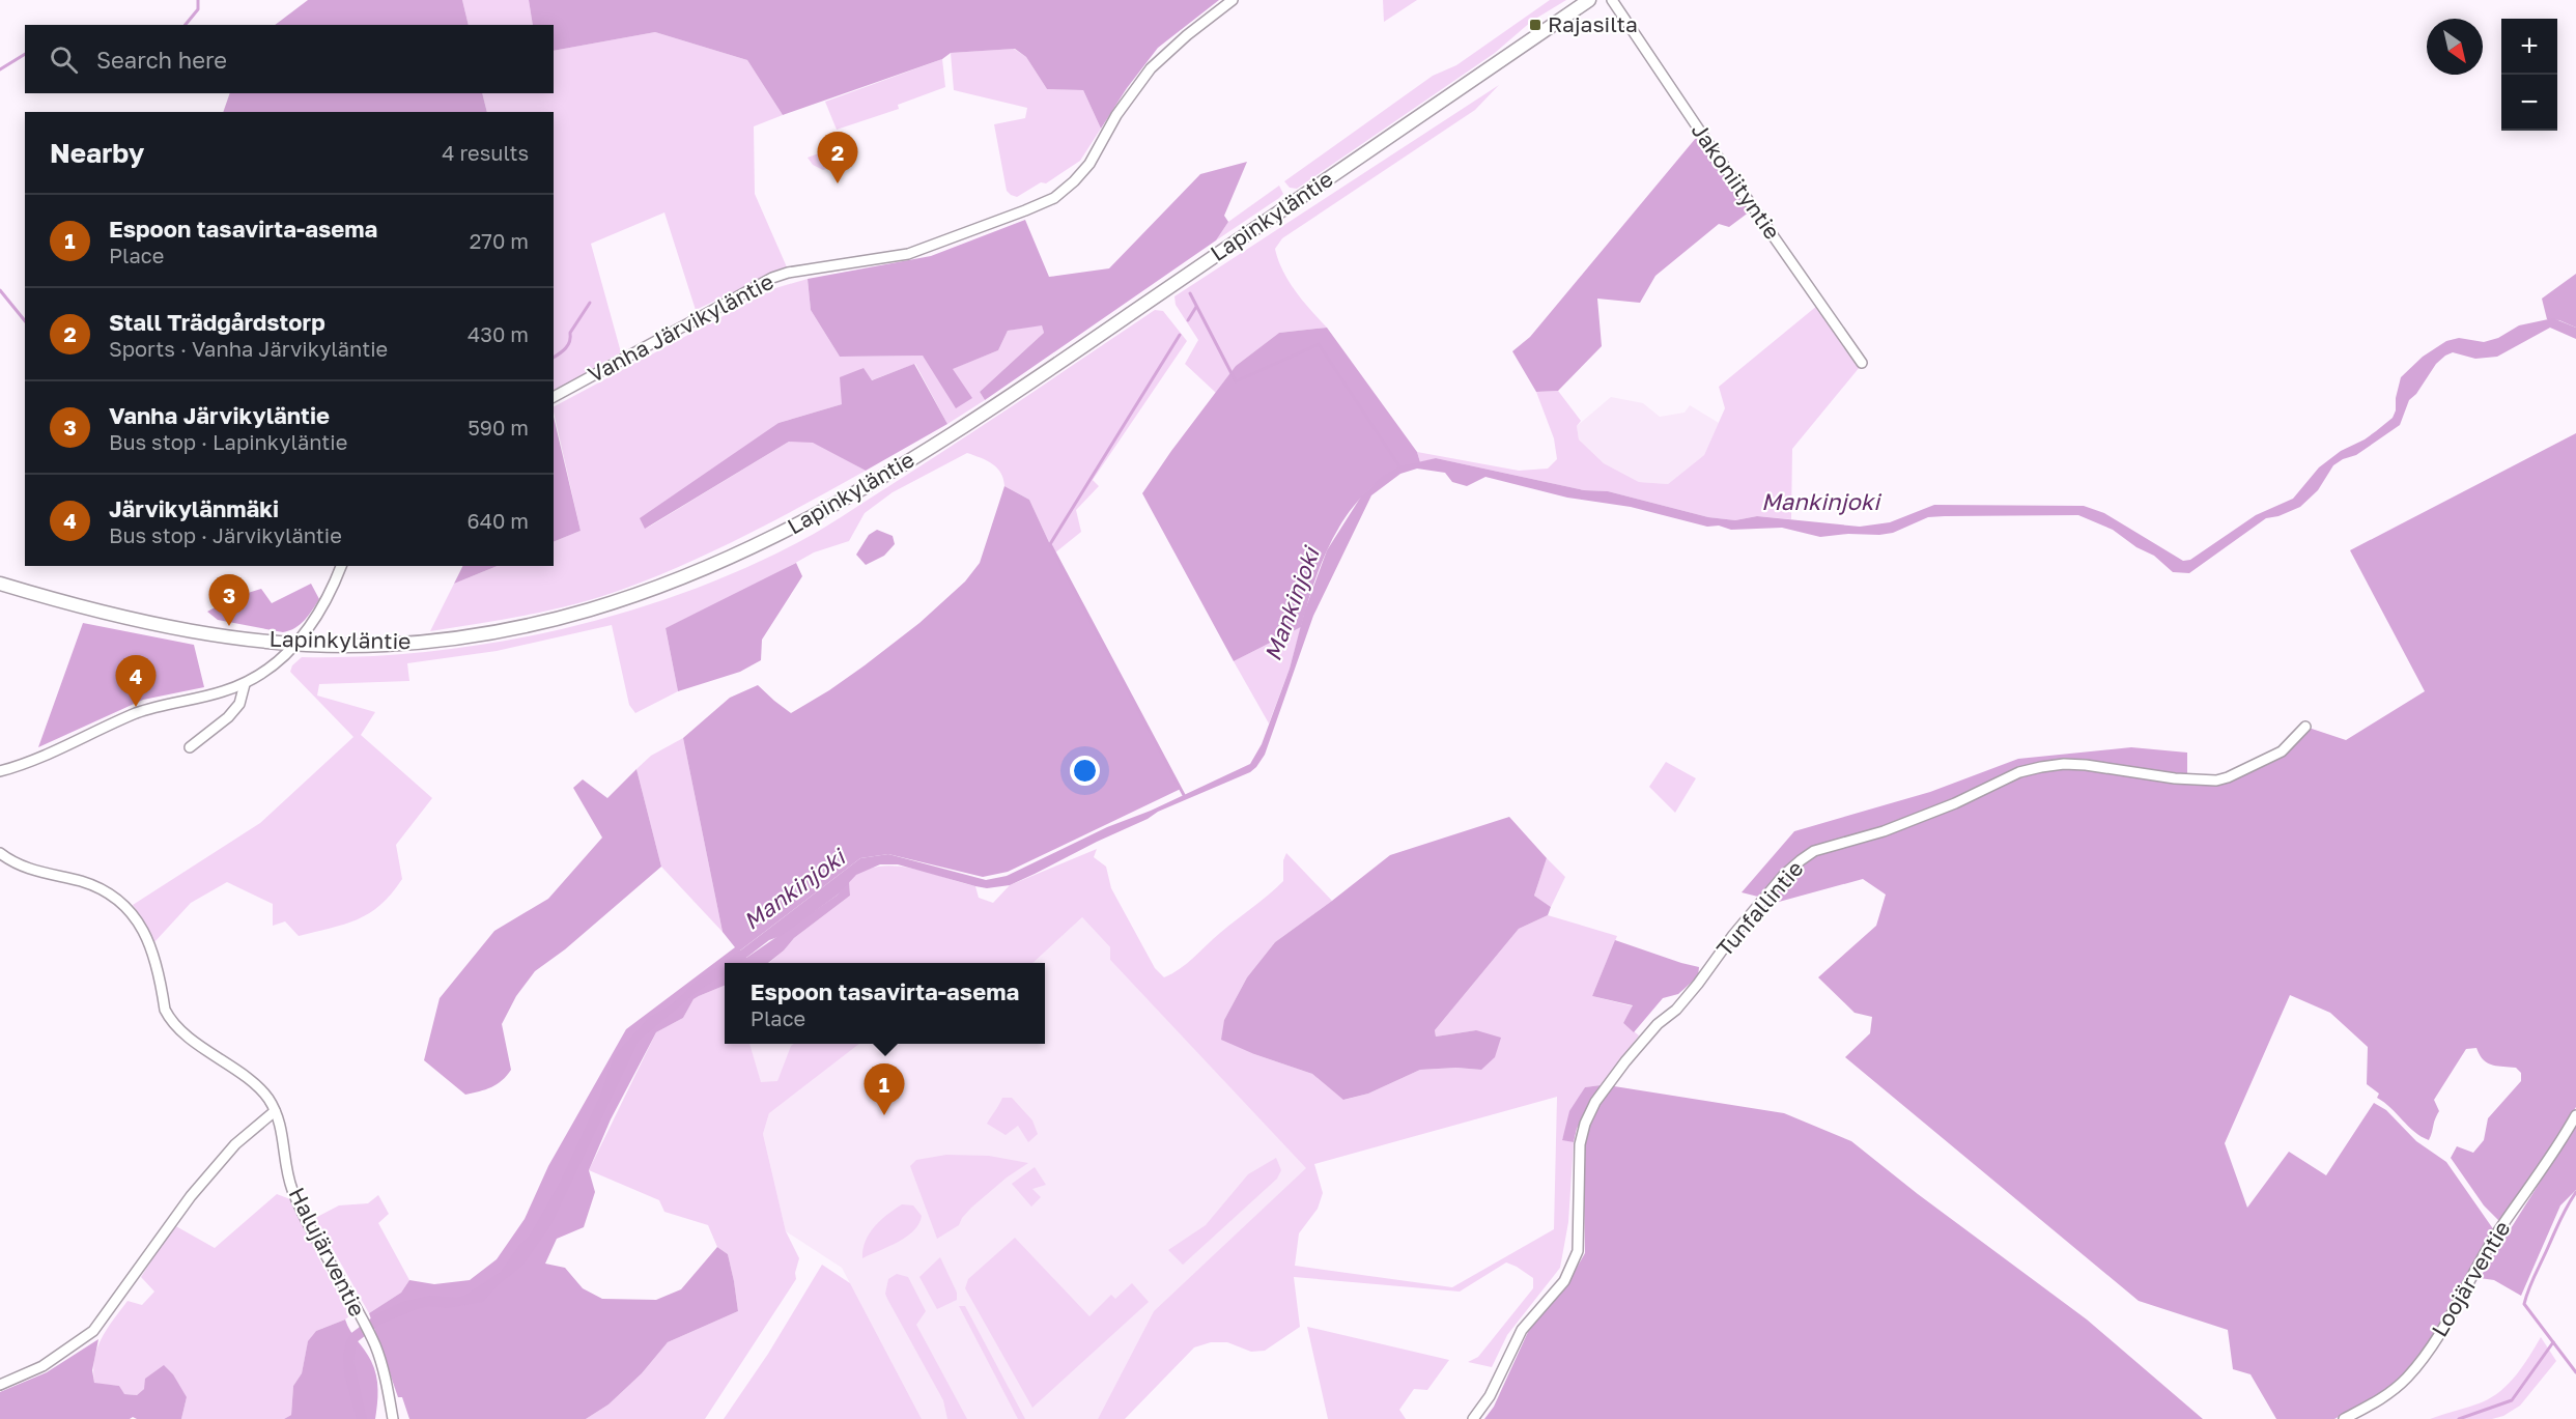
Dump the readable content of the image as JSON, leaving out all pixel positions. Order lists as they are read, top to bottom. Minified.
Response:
{"streets":{"main road":["Lapinkyläntie"],"street":["Jakoniityntie","Vanha Järvikyläntie","Tunfallintie","Halujärventie","Loojärventie"]},"water":["Mankinjoki"],"places":{"transit":["Rajasilta"]},"north":"bottom right","page":{"map_buttons":["+","−"],"search":"Search here","heading":["Nearby","4 results"],"pins":["2","3","4","1"],"list":[{"mark":"1","name":"Espoon tasavirta-asema","note":"Place","value":"270 m"},{"mark":"2","name":"Stall Trädgårdstorp","note":"Sports · Vanha Järvikyläntie","value":"430 m"},{"mark":"3","name":"Vanha Järvikyläntie","note":"Bus stop · Lapinkyläntie","value":"590 m"},{"mark":"4","name":"Järvikylänmäki","note":"Bus stop · Järvikyläntie","value":"640 m"}],"popup":["Espoon tasavirta-asema","Place"]}}
